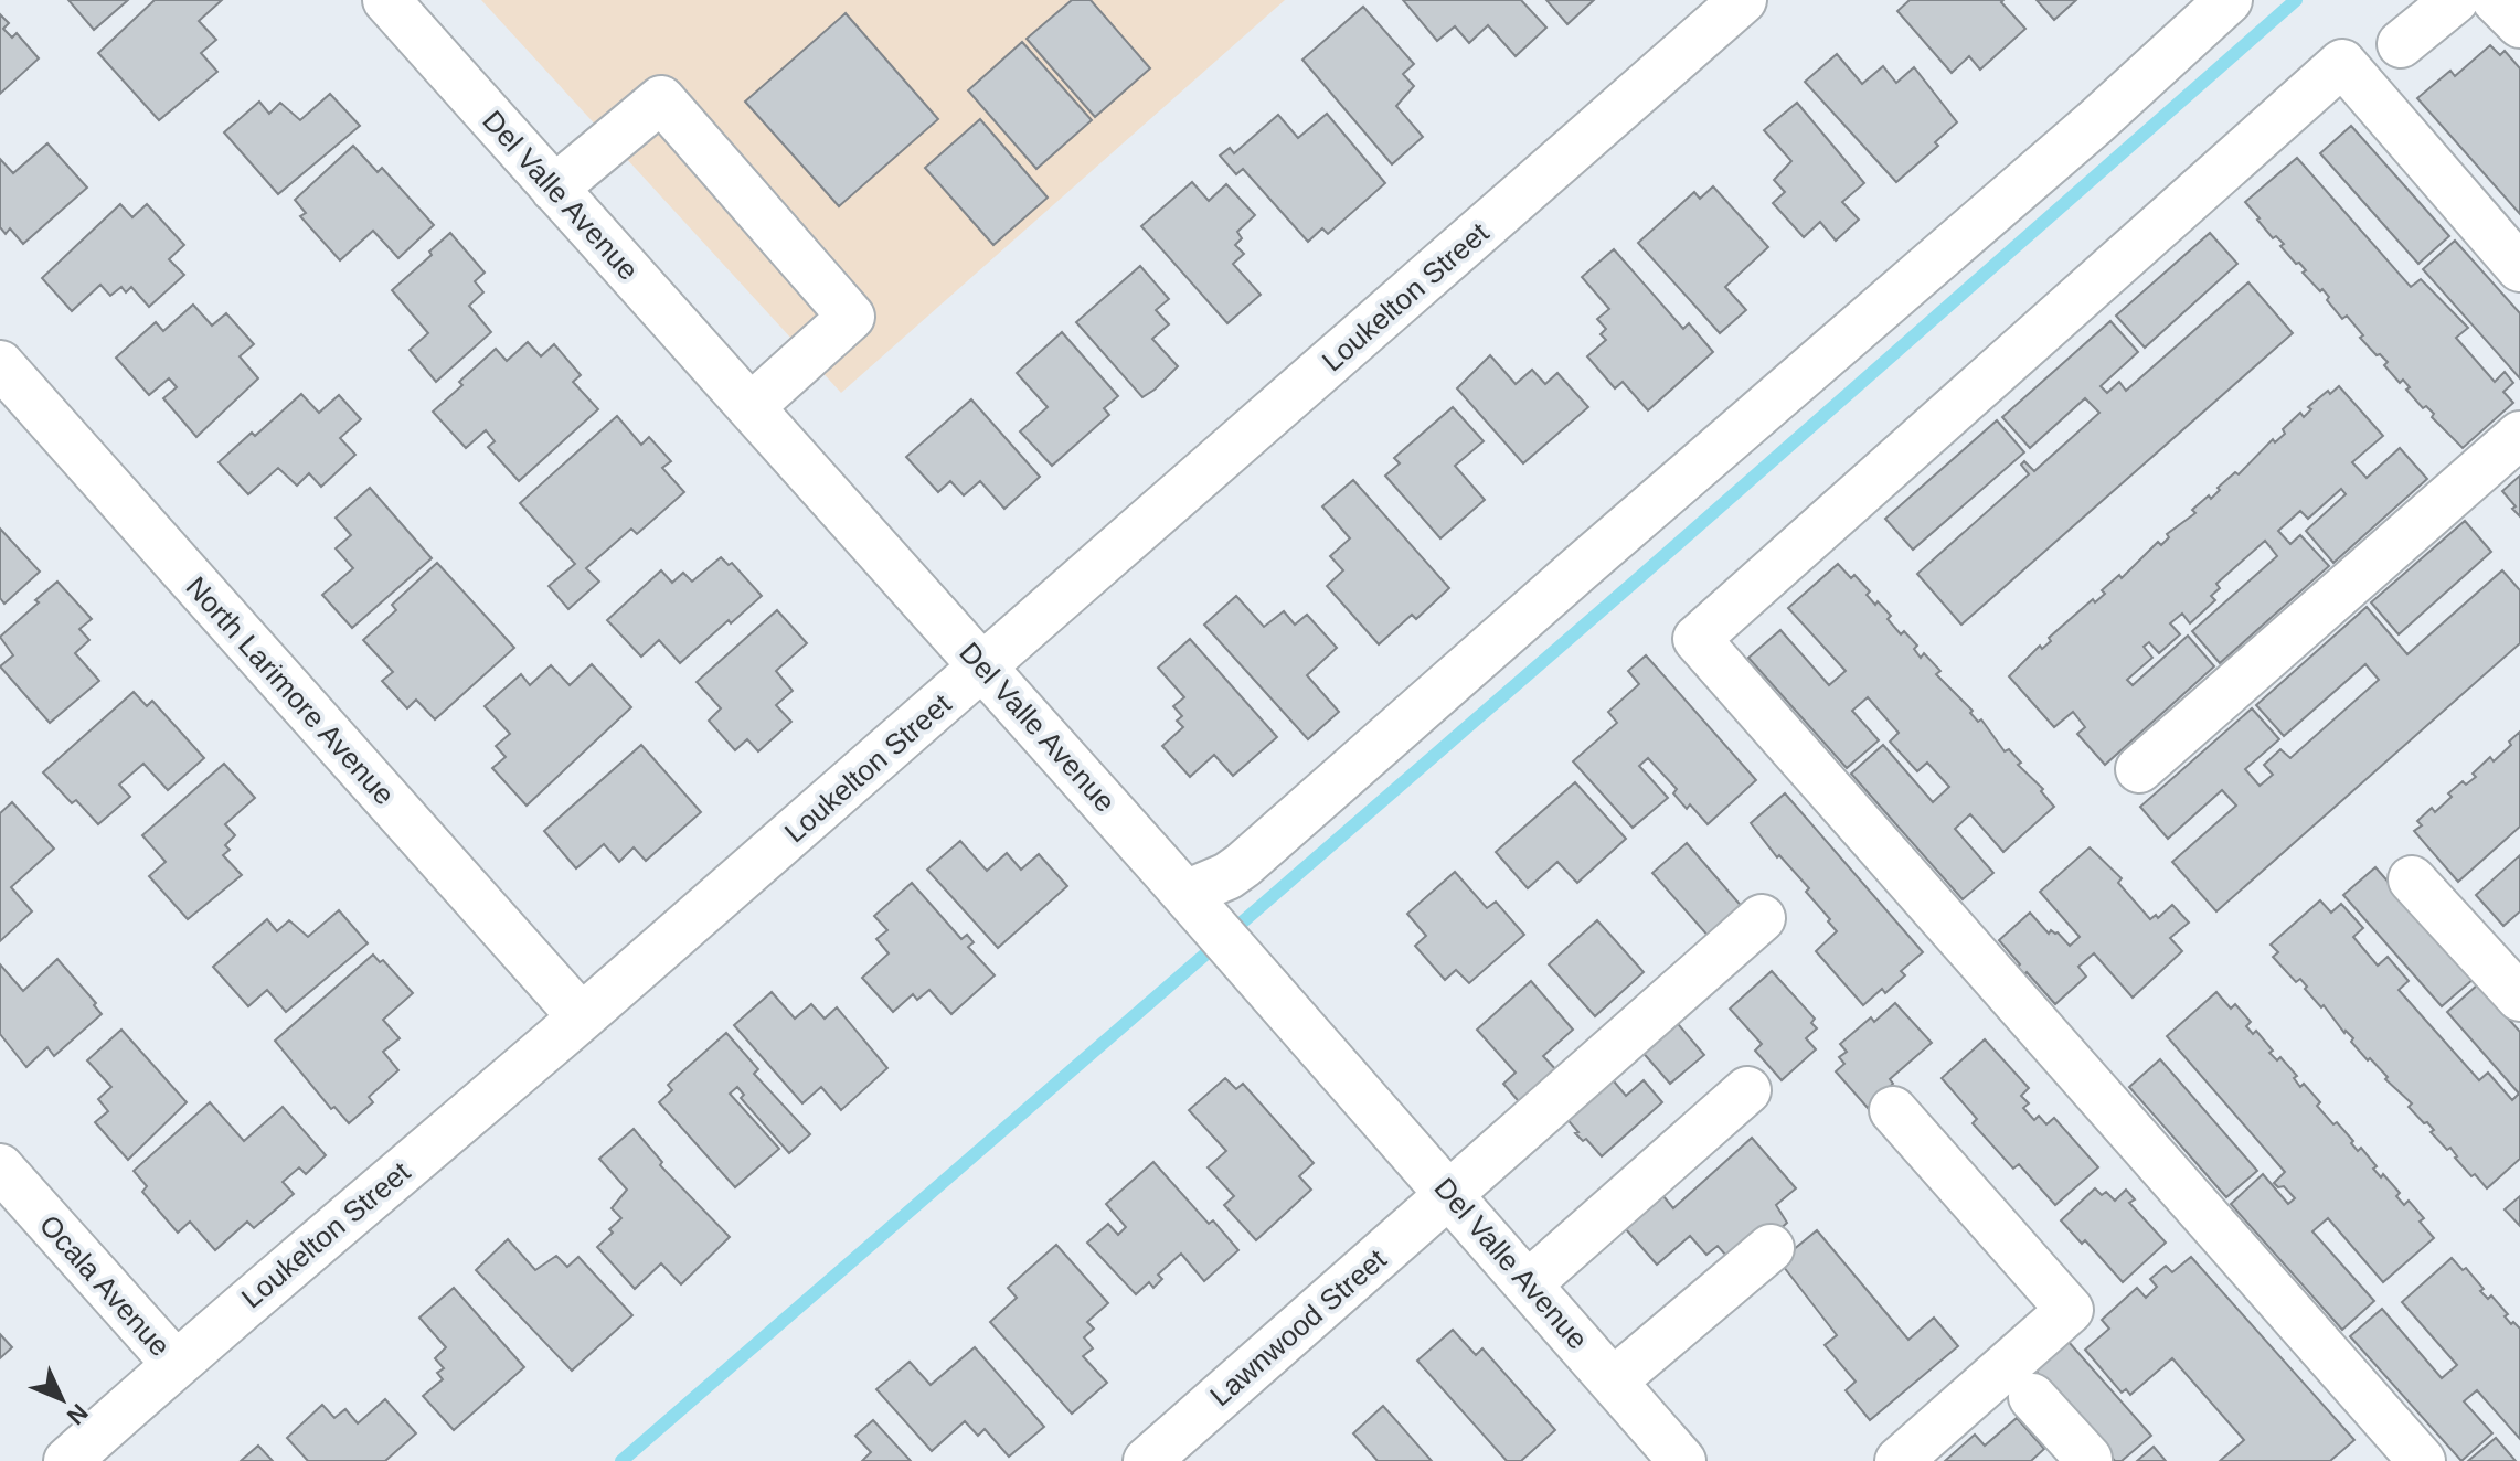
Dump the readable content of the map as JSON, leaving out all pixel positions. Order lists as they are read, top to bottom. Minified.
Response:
{"streets":{"street":["Del Valle Avenue","Loukelton Street","North Larimore Avenue","Ocala Avenue","Lawnwood Street"]},"crossings":[["Del Valle Avenue","Loukelton Street"],["Del Valle Avenue","Lawnwood Street"],["Loukelton Street","North Larimore Avenue"],["Loukelton Street","Ocala Avenue"]],"north":"bottom right"}
